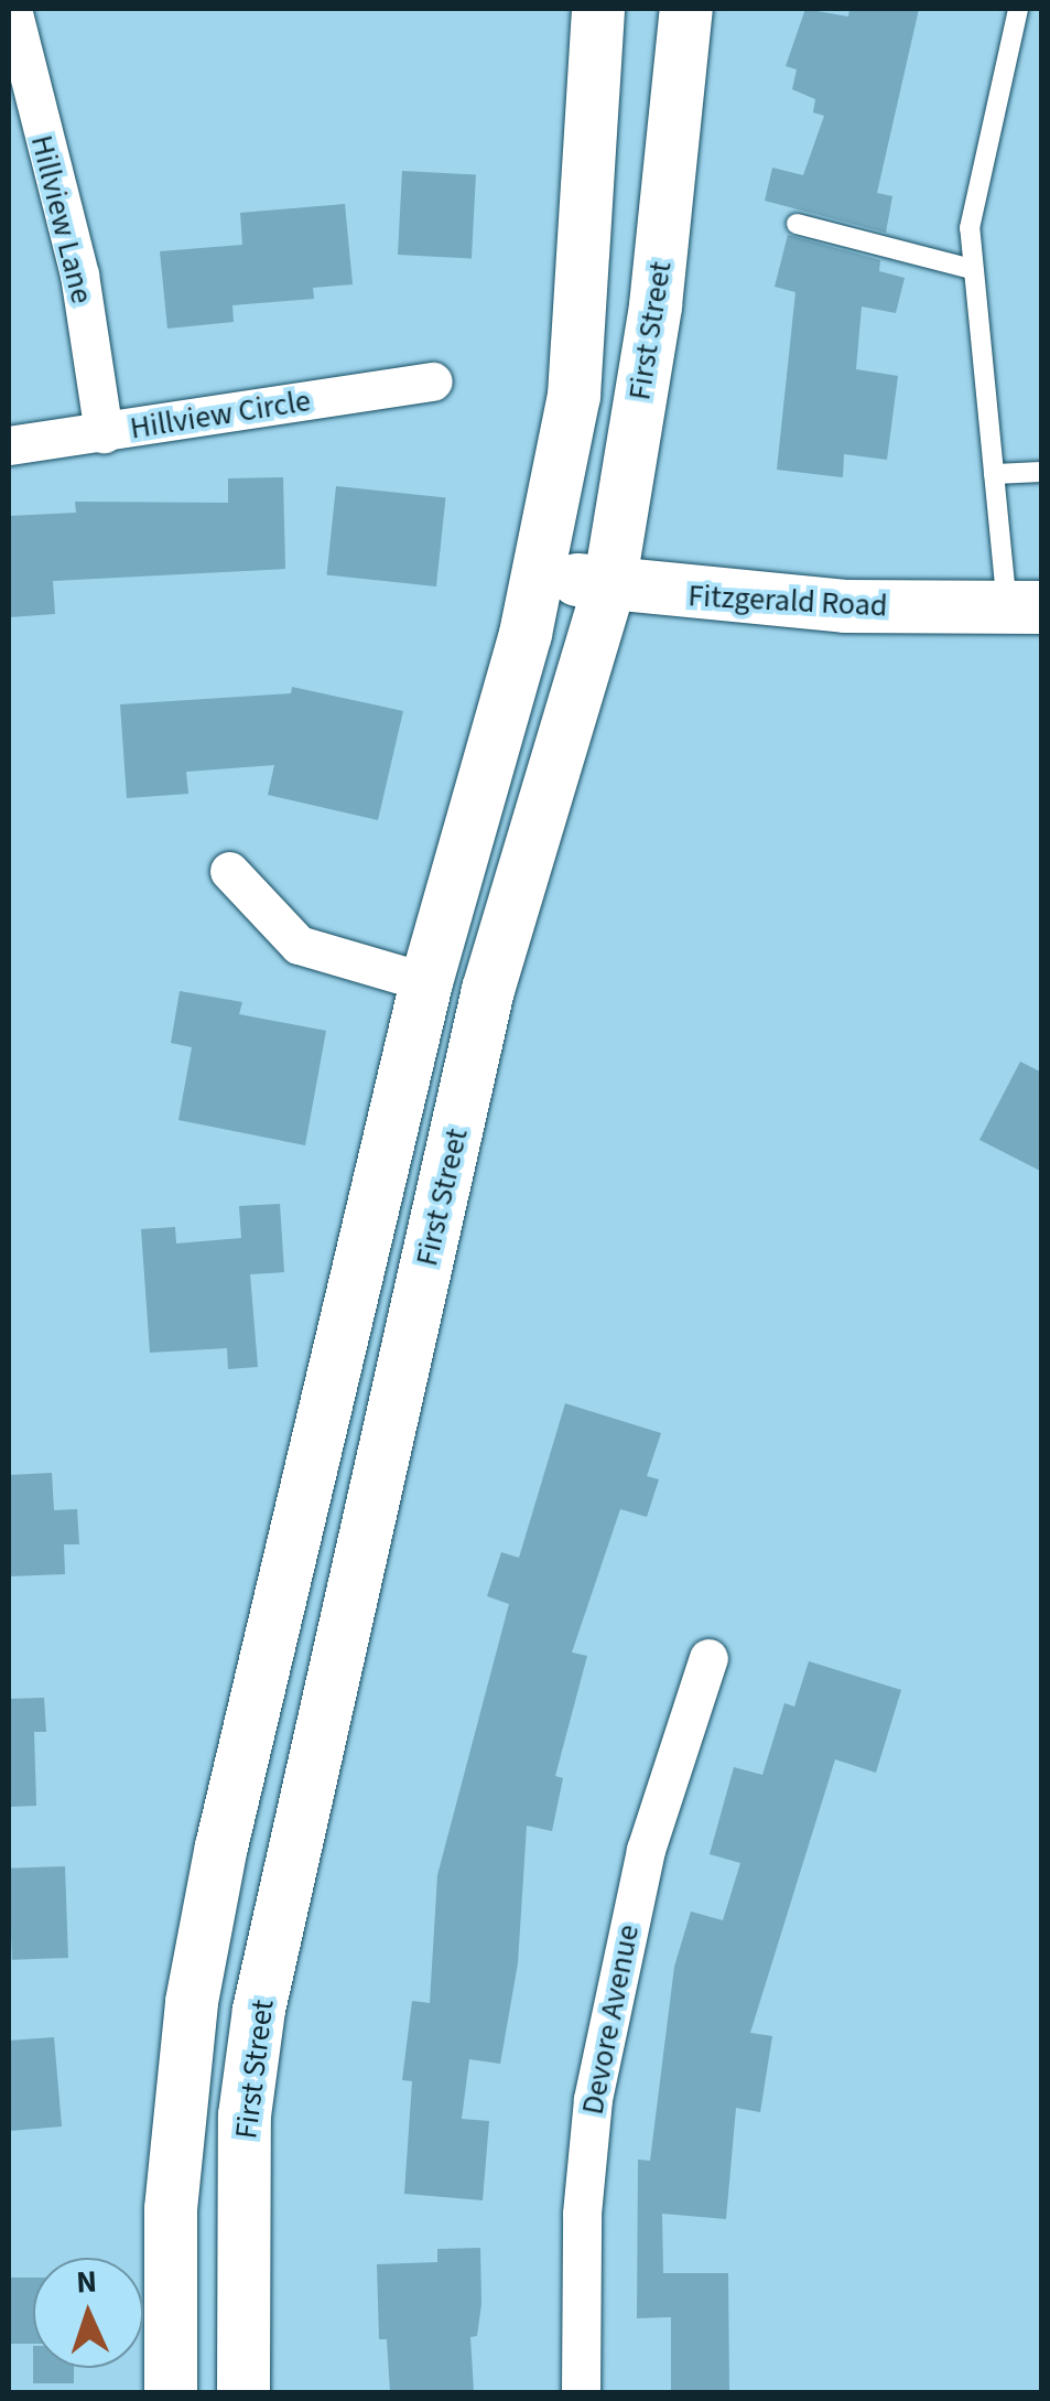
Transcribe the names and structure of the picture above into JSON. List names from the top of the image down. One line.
{"streets":{"main road":["First Street","Fitzgerald Road"],"street":["Hillview Lane","Hillview Circle","Devore Avenue"]},"crossings":[["Hillview Lane","Hillview Circle"],["First Street","Fitzgerald Road"]],"north":"top"}
